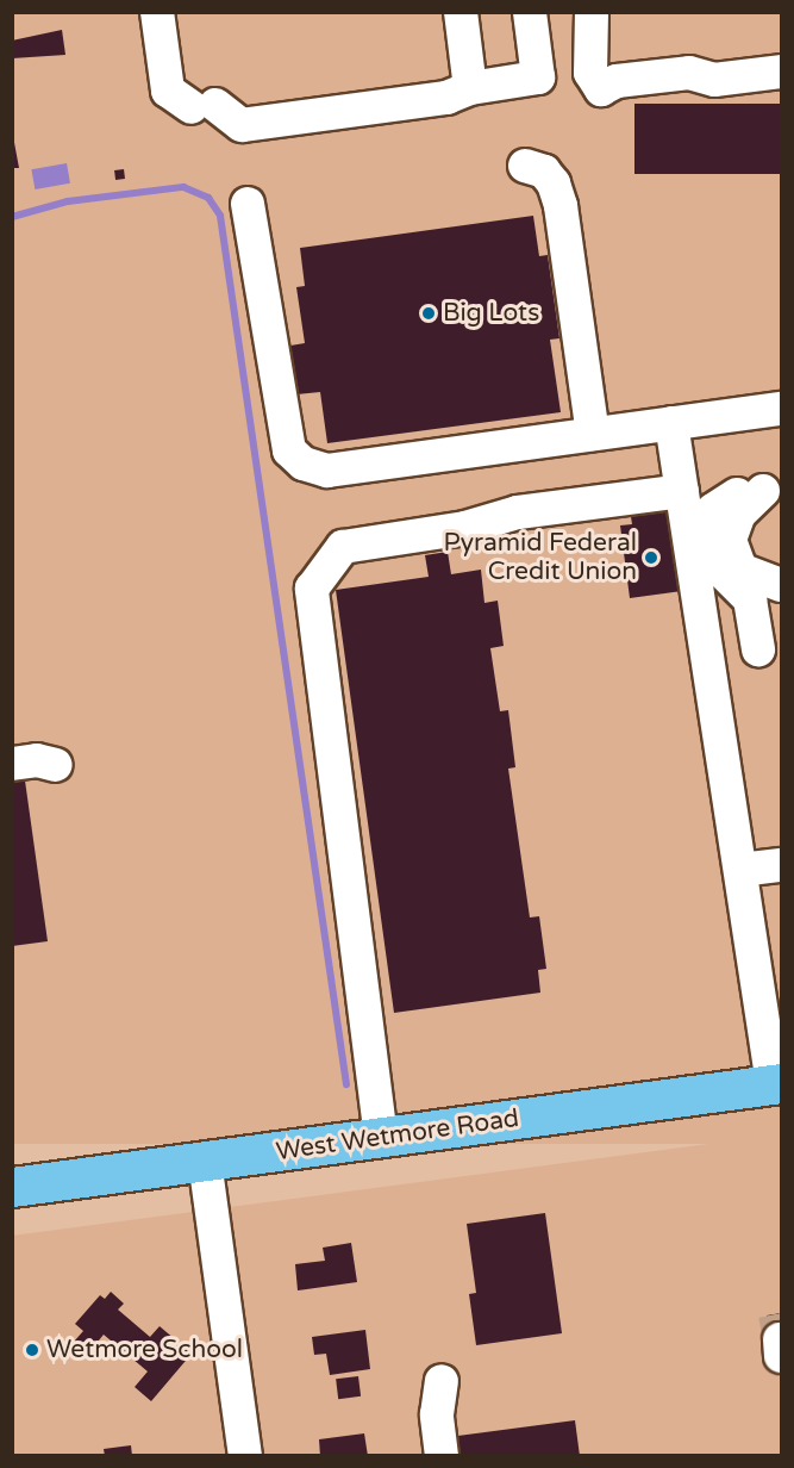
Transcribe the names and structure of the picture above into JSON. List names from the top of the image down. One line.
{"streets":{"main road":["West Wetmore Road"]},"places":["Big Lots","Pyramid Federal Credit Union","Wetmore School"]}
